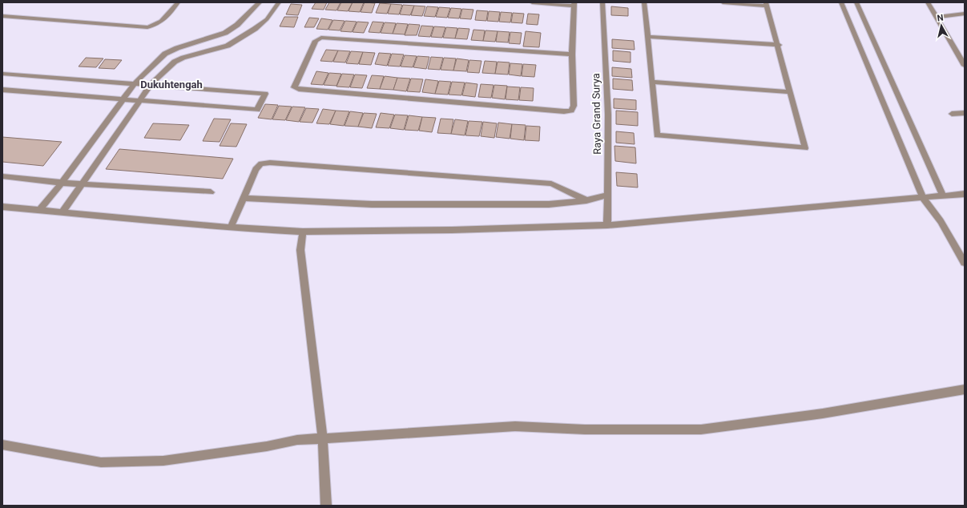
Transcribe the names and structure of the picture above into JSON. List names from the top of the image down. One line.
{"streets":{"street":["Raya Grand Surya"]},"districts":["Dukuhtengah"],"north":"top"}
